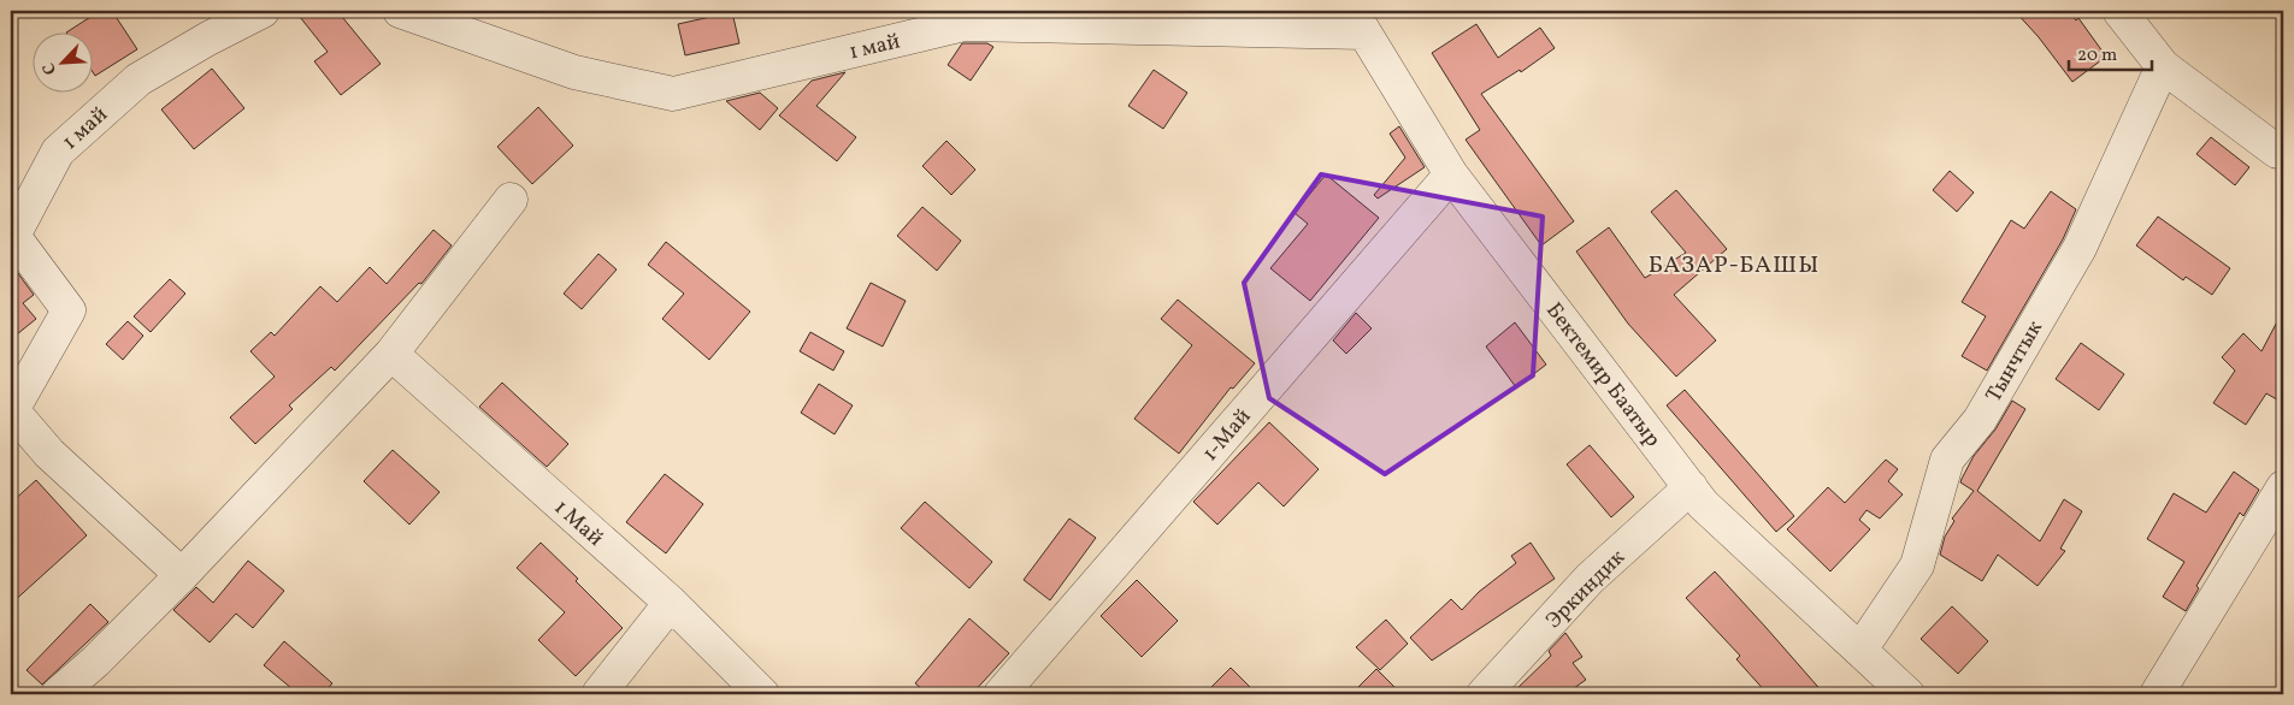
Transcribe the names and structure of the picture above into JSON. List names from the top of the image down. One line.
{"streets":{"street":["1 май","Тынчтык","Бектемир Баатыр","1-Май","1 Май","Эркиндик"]},"crossings":[["1 май","Бектемир Баатыр"],["Тынчтык","Бектемир Баатыр"],["Бектемир Баатыр","1-Май"],["Бектемир Баатыр","Эркиндик"]],"districts":["БАЗАР-БАШЫ"],"scale_bar":"20 m","north":"bottom left"}
